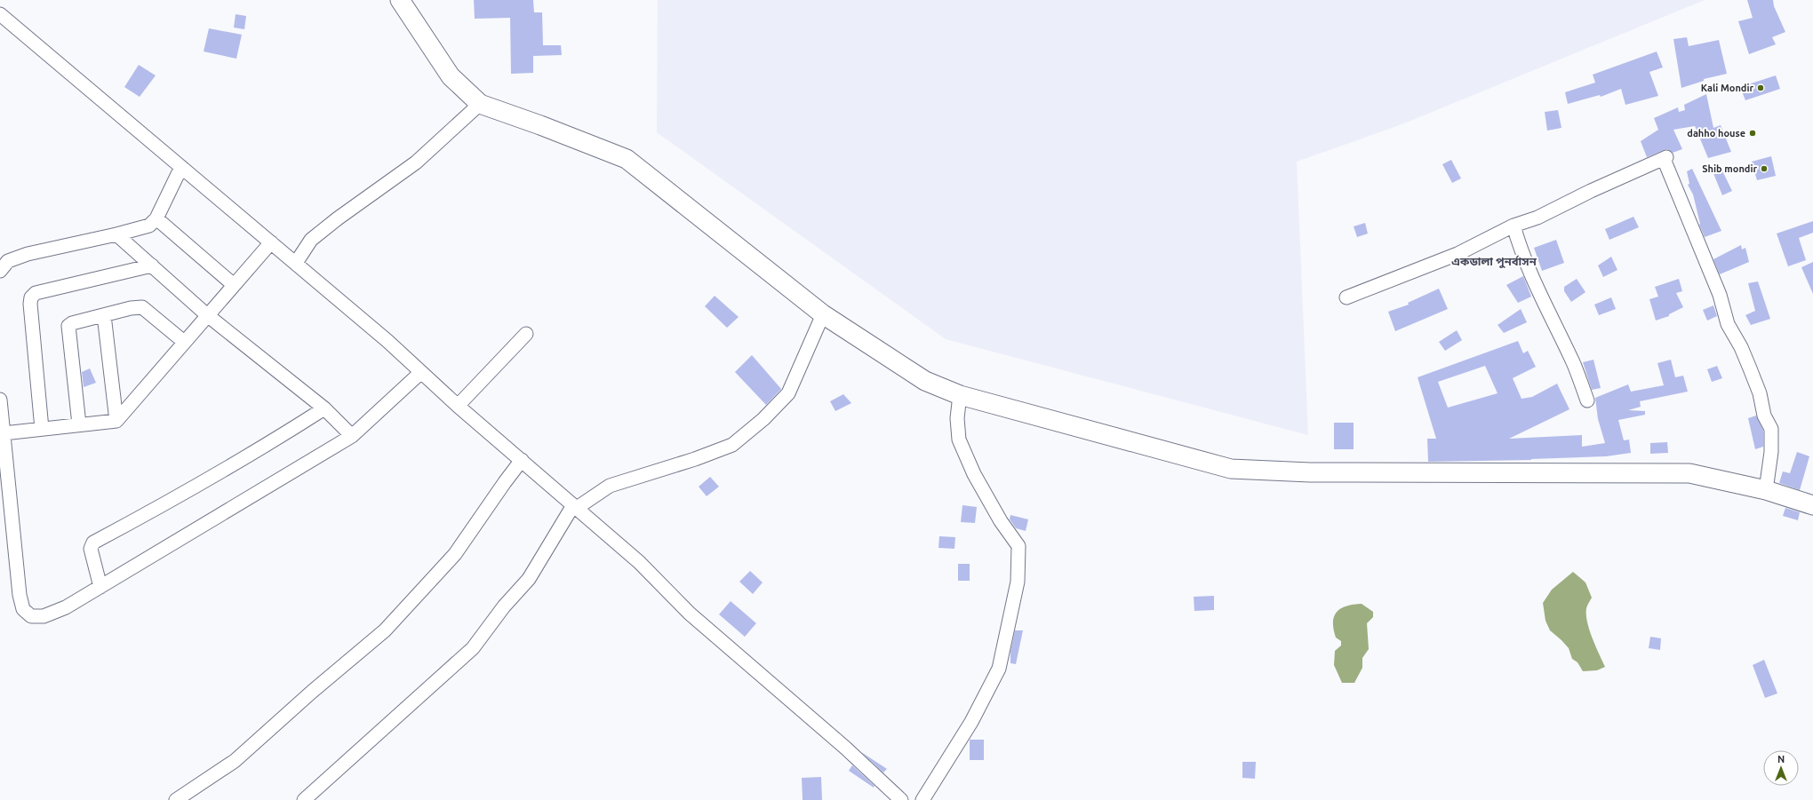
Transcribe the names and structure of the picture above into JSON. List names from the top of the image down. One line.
{"districts":["একডালা পুনর্বাসন"],"places":["Kali Mondir","dahho house","Shib mondir"],"north":"top"}
